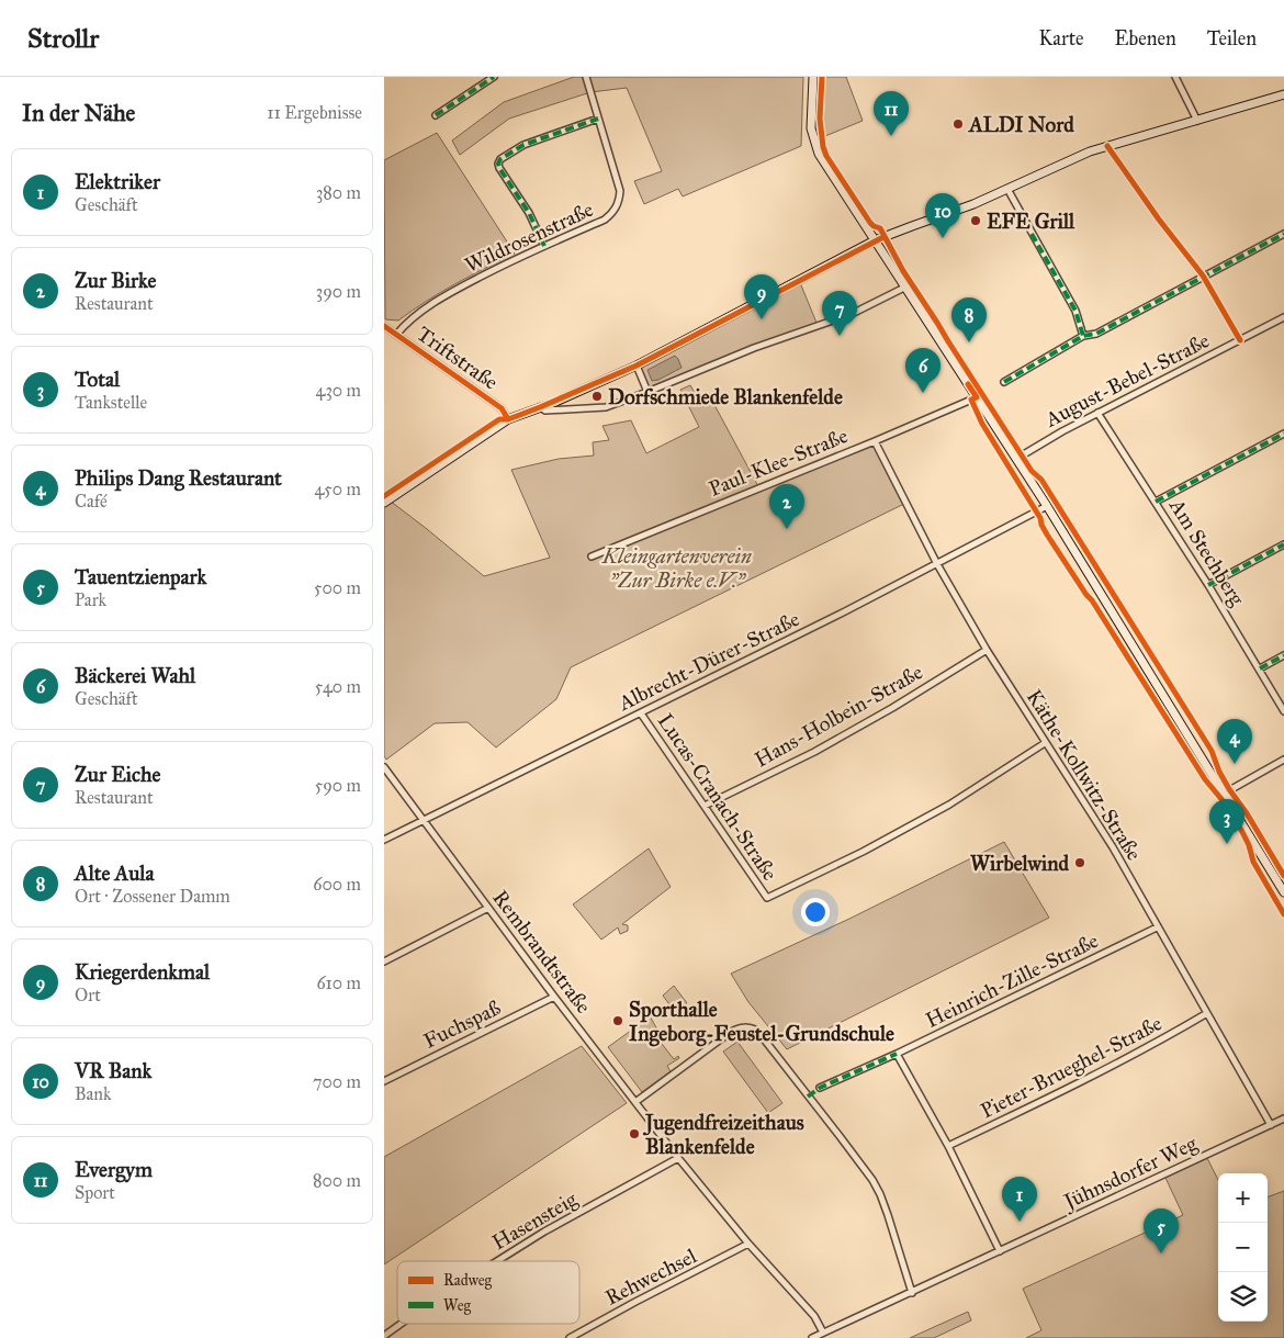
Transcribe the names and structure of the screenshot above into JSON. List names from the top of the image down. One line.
{"streets":{"street":["Wildrosenstraße","Triftstraße","August-Bebel-Straße","Paul-Klee-Straße","Am Stechberg","Albrecht-Dürer-Straße","Hans-Holbein-Straße","Käthe-Kollwitz-Straße","Lucas-Cranach-Straße","Rembrandtstraße","Heinrich-Zille-Straße","Fuchspaß","Pieter-Brueghel-Straße","Jühnsdorfer Weg","Hasensteig","Rehwechsel"]},"crossings":[["Wildrosenstraße","Triftstraße"],["August-Bebel-Straße","Am Stechberg"],["Paul-Klee-Straße","Käthe-Kollwitz-Straße"],["Albrecht-Dürer-Straße","Käthe-Kollwitz-Straße"],["Albrecht-Dürer-Straße","Lucas-Cranach-Straße"],["Albrecht-Dürer-Straße","Rembrandtstraße"],["Hans-Holbein-Straße","Käthe-Kollwitz-Straße"],["Hans-Holbein-Straße","Lucas-Cranach-Straße"],["Käthe-Kollwitz-Straße","Lucas-Cranach-Straße"],["Käthe-Kollwitz-Straße","Heinrich-Zille-Straße"],["Käthe-Kollwitz-Straße","Pieter-Brueghel-Straße"],["Käthe-Kollwitz-Straße","Jühnsdorfer Weg"],["Rembrandtstraße","Fuchspaß"],["Rembrandtstraße","Jühnsdorfer Weg"],["Rembrandtstraße","Hasensteig"],["Rembrandtstraße","Rehwechsel"]],"parks":["Kleingartenverein \"Zur Birke e.V.\""],"places":["ALDI Nord","EFE Grill","Dorfschmiede Blankenfelde","Wirbelwind","Sporthalle Ingeborg-Feustel-Grundschule","Jugendfreizeithaus Blankenfelde"],"legend":["Radweg","Weg"],"page":{"header":"Strollr","nav":["Karte","Ebenen","Teilen"],"heading":["In der Nähe","11 Ergebnisse"],"pins":["11","10","9","7","8","6","2","4","3","1","5"],"list":[{"mark":"1","name":"Elektriker","note":"Geschäft","value":"380 m"},{"mark":"2","name":"Zur Birke","note":"Restaurant","value":"390 m"},{"mark":"3","name":"Total","note":"Tankstelle","value":"430 m"},{"mark":"4","name":"Philips Dang Restaurant","note":"Café","value":"450 m"},{"mark":"5","name":"Tauentzienpark","note":"Park","value":"500 m"},{"mark":"6","name":"Bäckerei Wahl","note":"Geschäft","value":"540 m"},{"mark":"7","name":"Zur Eiche","note":"Restaurant","value":"590 m"},{"mark":"8","name":"Alte Aula","note":"Ort · Zossener Damm","value":"600 m"},{"mark":"9","name":"Kriegerdenkmal","note":"Ort","value":"610 m"},{"mark":"10","name":"VR Bank","note":"Bank","value":"700 m"},{"mark":"11","name":"Evergym","note":"Sport","value":"800 m"}],"map_buttons":["+","−"]}}
